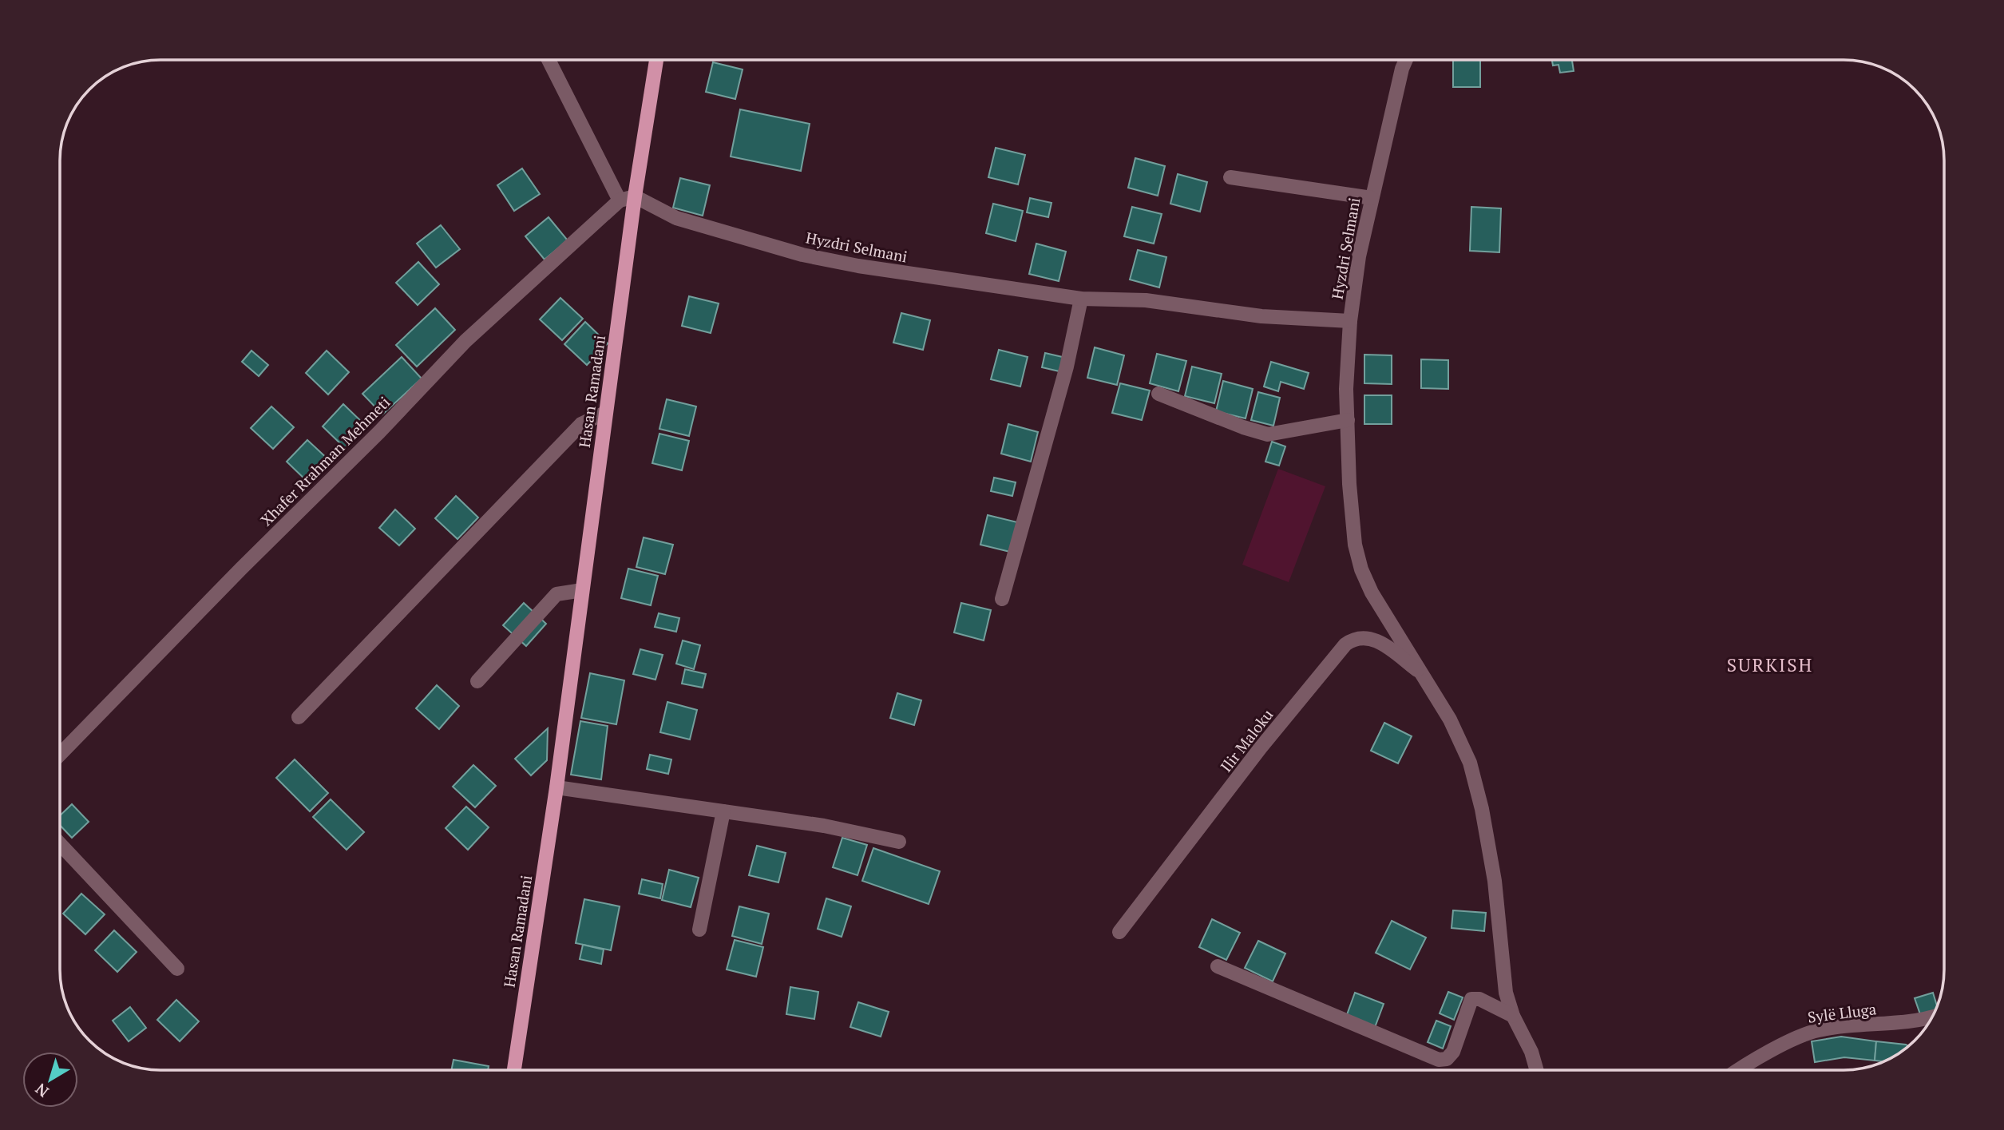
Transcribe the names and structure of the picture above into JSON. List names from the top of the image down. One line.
{"streets":{"main road":["Hasan Ramadani"],"street":["Hyzdri Selmani","Xhafer Rrahman Mehmeti","Ilir Maloku","Sylë Lluga"]},"crossings":[["Hyzdri Selmani","Hasan Ramadani"],["Hyzdri Selmani","Xhafer Rrahman Mehmeti"],["Hyzdri Selmani","Ilir Maloku"],["Hasan Ramadani","Xhafer Rrahman Mehmeti"]],"districts":["SURKISH"],"north":"bottom left"}
